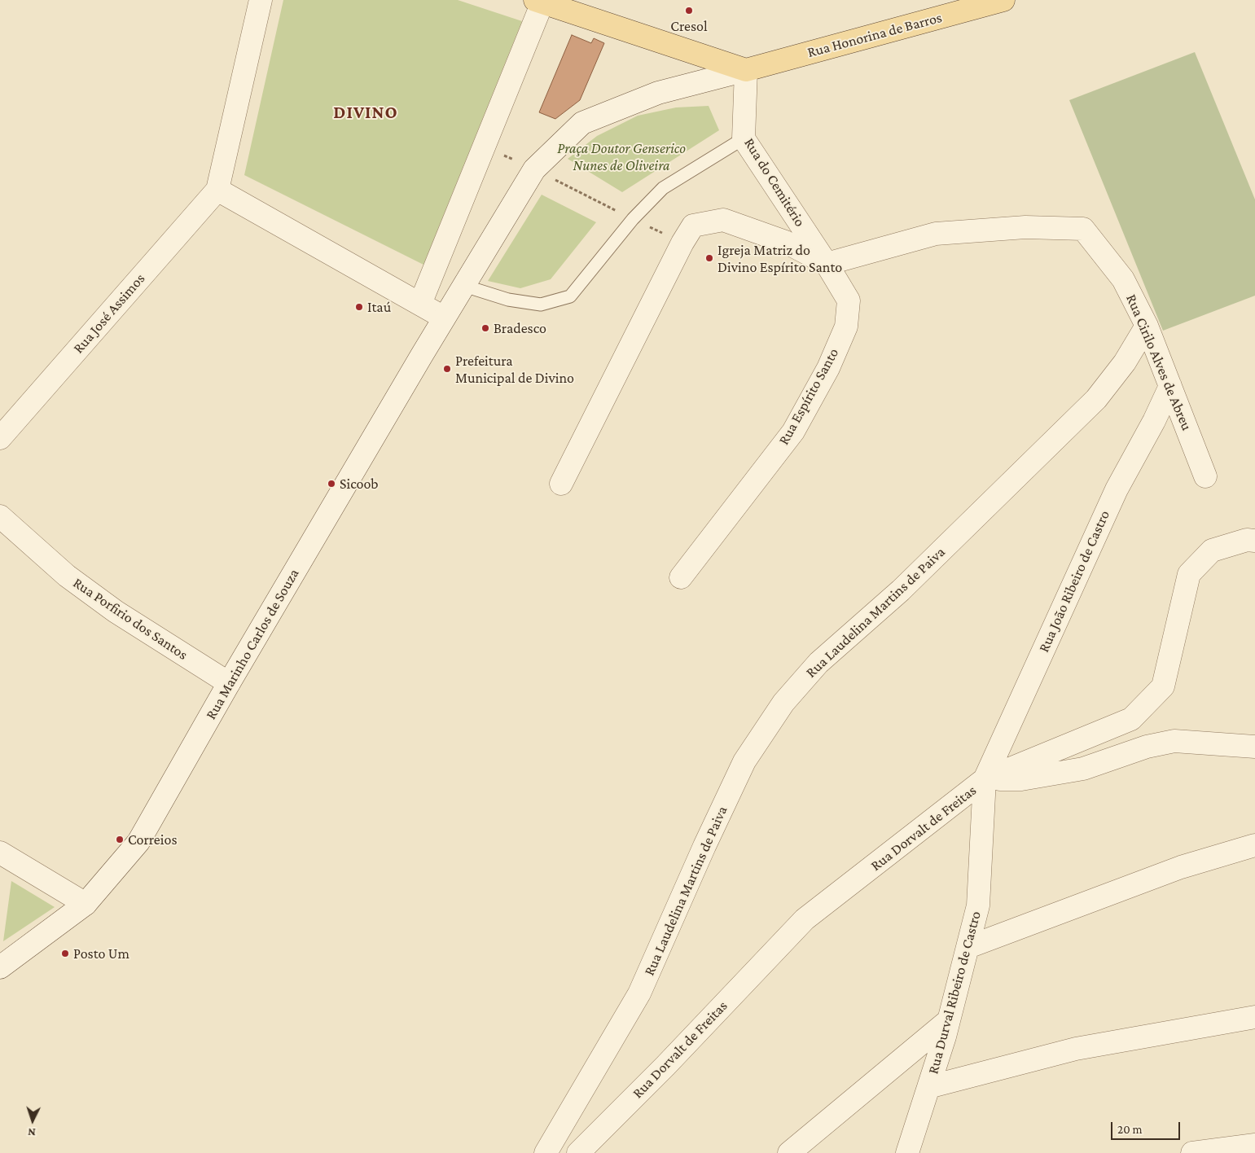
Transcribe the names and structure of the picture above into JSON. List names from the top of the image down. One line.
{"streets":{"main road":["Rua Honorina de Barros"],"street":["Rua do Cemitério","Rua José Assimos","Rua Cirilo Alves de Abreu","Rua Espírito Santo","Rua João Ribeiro de Castro","Rua Laudelina Martins de Paiva","Rua Porfirio dos Santos","Rua Marinho Carlos de Souza","Rua Dorvalt de Freitas","Rua Durval Ribeiro de Castro"]},"crossings":[["Rua Honorina de Barros","Rua do Cemitério"],["Rua do Cemitério","Rua Cirilo Alves de Abreu"],["Rua do Cemitério","Rua Espírito Santo"],["Rua Cirilo Alves de Abreu","Rua Espírito Santo"],["Rua Cirilo Alves de Abreu","Rua João Ribeiro de Castro"],["Rua Cirilo Alves de Abreu","Rua Laudelina Martins de Paiva"],["Rua João Ribeiro de Castro","Rua Dorvalt de Freitas"],["Rua João Ribeiro de Castro","Rua Durval Ribeiro de Castro"],["Rua Porfirio dos Santos","Rua Marinho Carlos de Souza"],["Rua Dorvalt de Freitas","Rua Durval Ribeiro de Castro"]],"districts":["DIVINO"],"parks":["Praça Doutor Genserico Nunes de Oliveira"],"places":["Cresol","Igreja Matriz do Divino Espírito Santo","Itaú","Bradesco","Prefeitura Municipal de Divino","Sicoob","Correios","Posto Um"],"scale_bar":"20 m","north":"bottom"}
